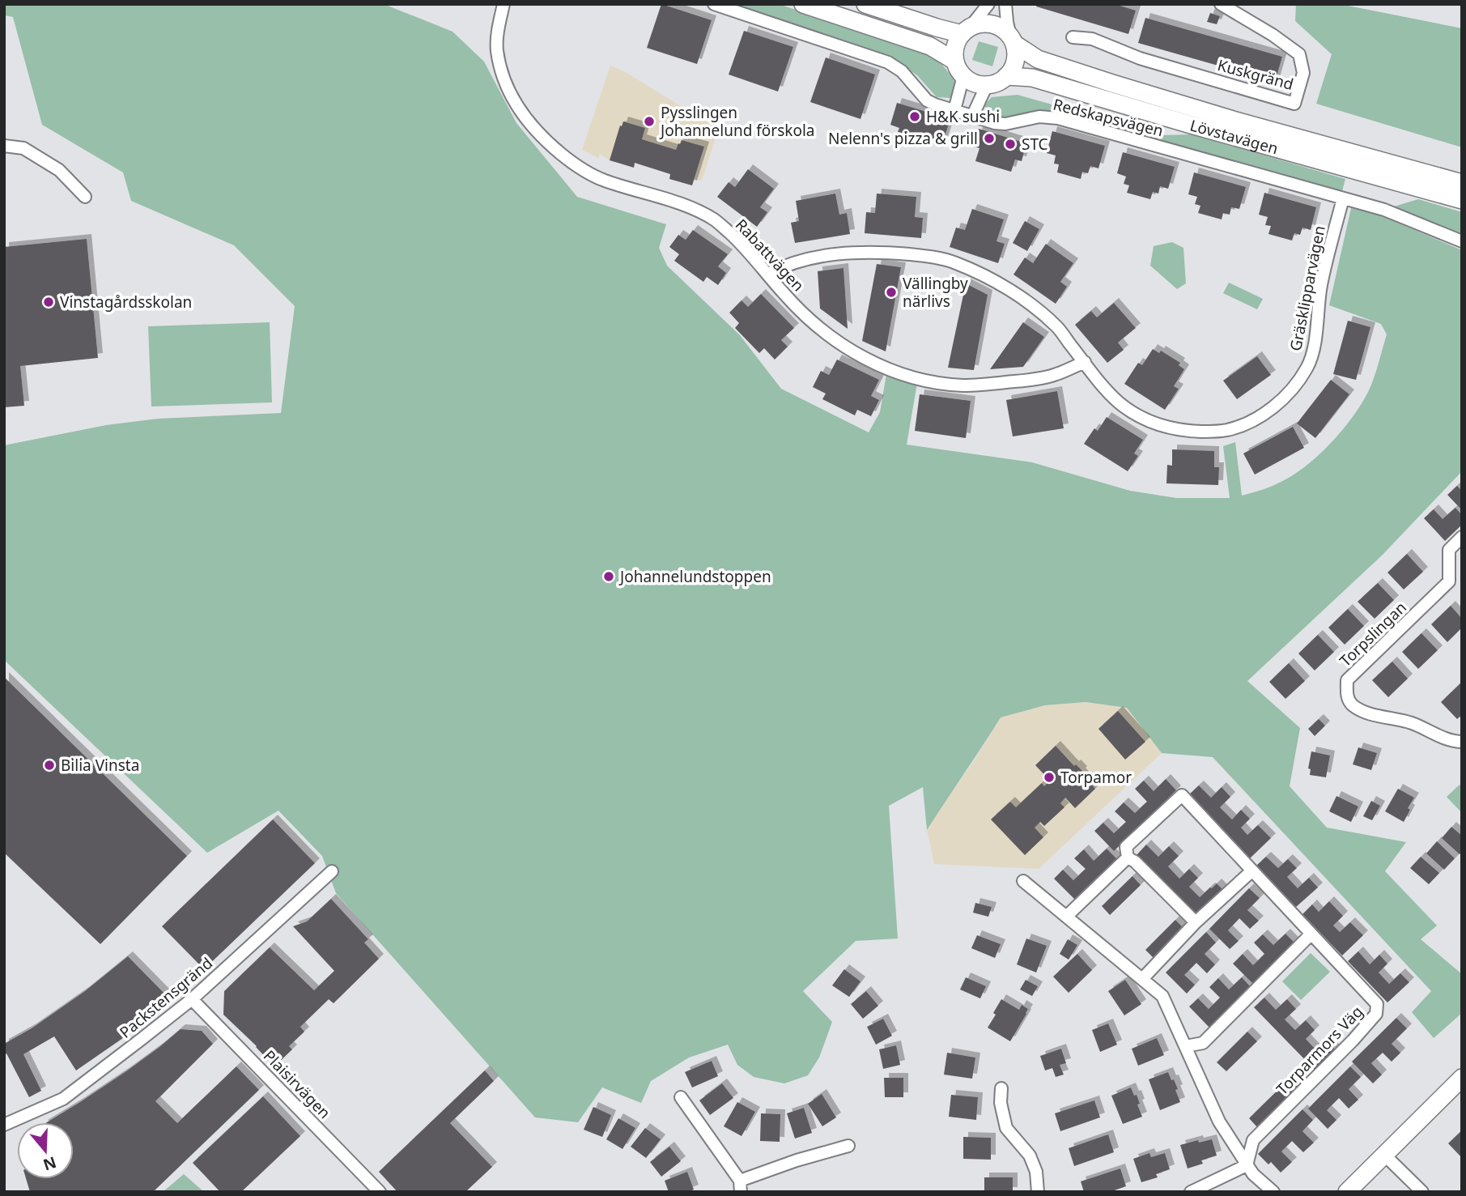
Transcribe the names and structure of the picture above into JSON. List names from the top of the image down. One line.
{"streets":{"street":["Kuskgränd","Redskapsvägen","Lövstavägen","Rabattvägen","Gräsklipparvägen","Torpslingan","Packstensgränd","Torparmors Väg","Plaisirvägen"]},"crossings":[["Redskapsvägen","Gräsklipparvägen"],["Rabattvägen","Gräsklipparvägen"],["Packstensgränd","Plaisirvägen"]],"places":["H&K sushi","Pysslingen Johannelund förskola","Nelenn's pizza & grill","STC","Vällingby närlivs","Vinstagårdsskolan","Johannelundstoppen","Bilia Vinsta","Torpamor"],"north":"bottom"}
